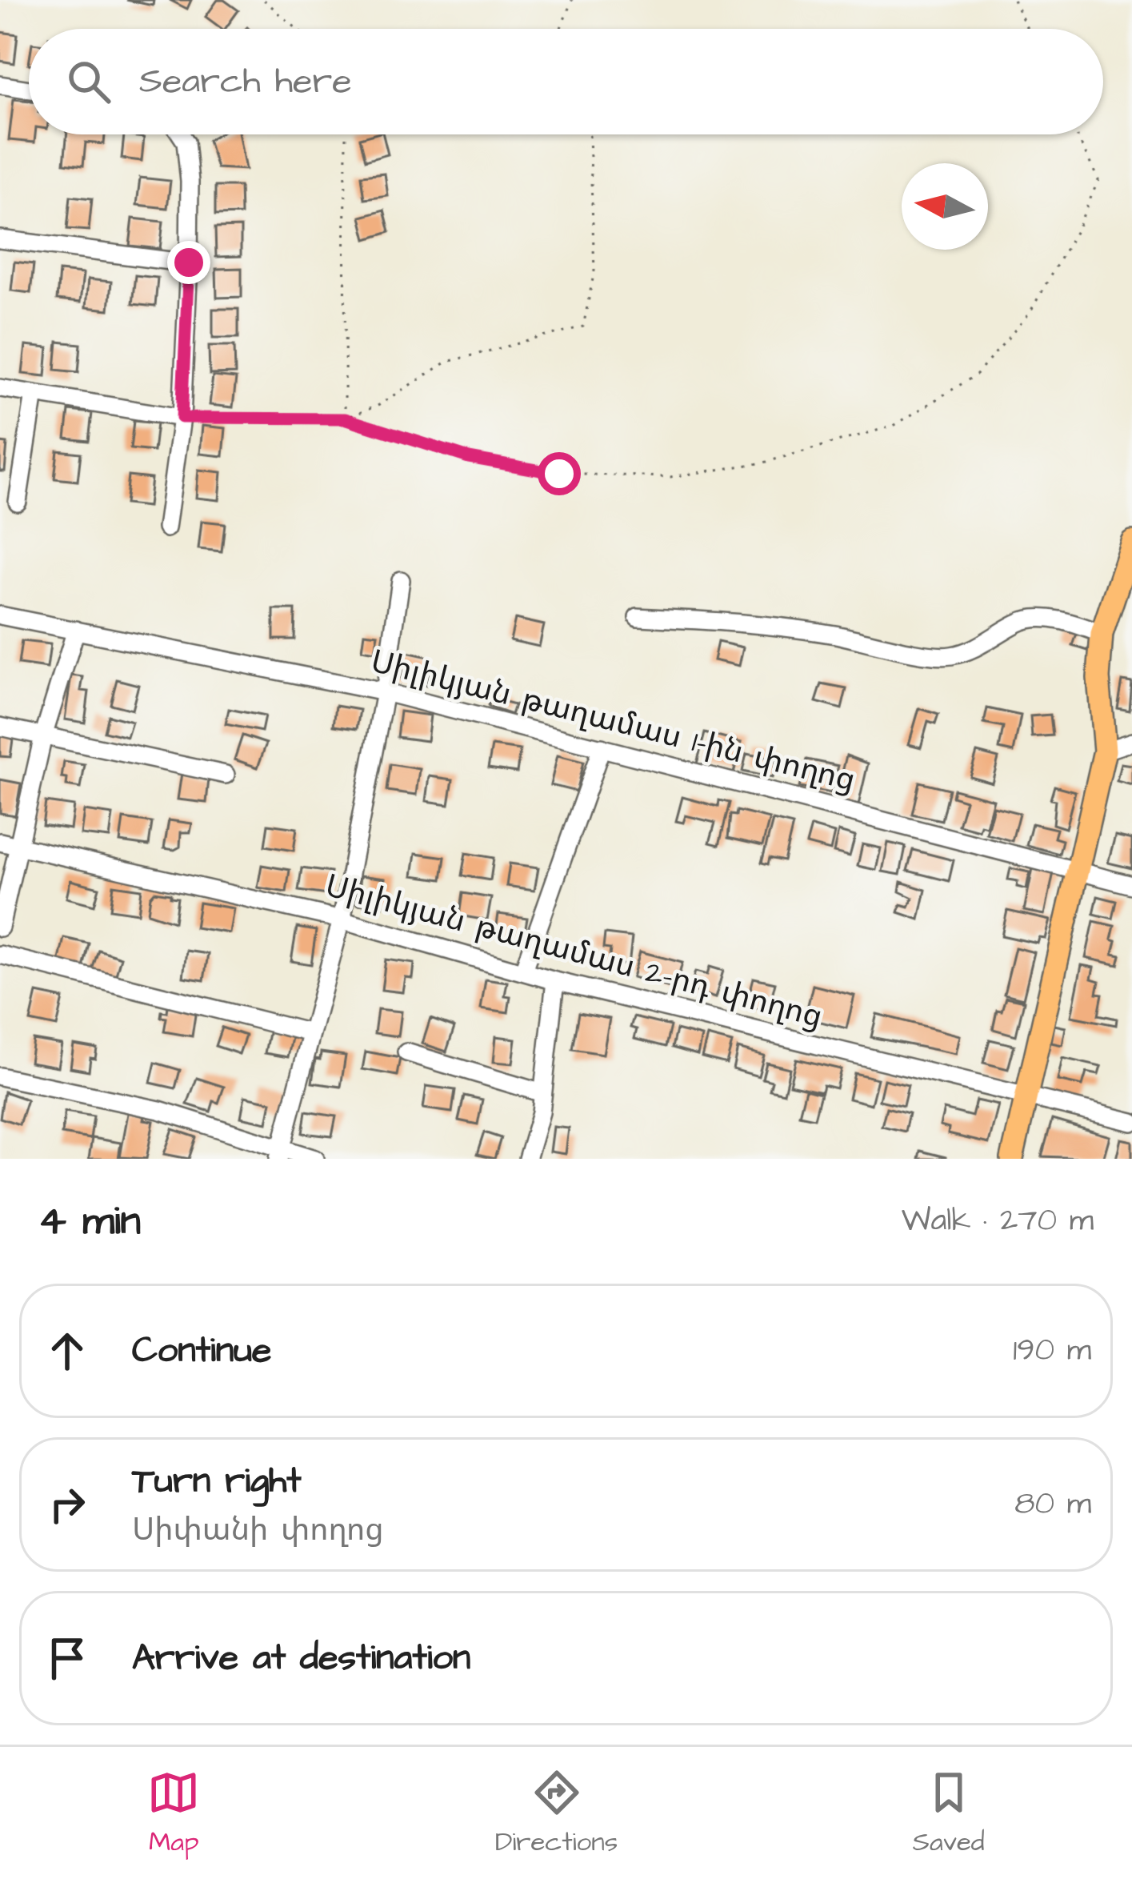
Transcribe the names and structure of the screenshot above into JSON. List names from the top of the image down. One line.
{"streets":{"street":["Սիլիկյան թաղամաս 1-ին փողոց","Սիլիկյան թաղամաս 2-րդ փողոց"]},"north":"left","page":{"search":"Search here","heading":["4 min","Walk · 270 m"],"list":[["Continue","190 m"],["Turn right","Սիփանի փողոց","80 m"],"Arrive at destination"],"nav":["Map","Directions","Saved"]}}
